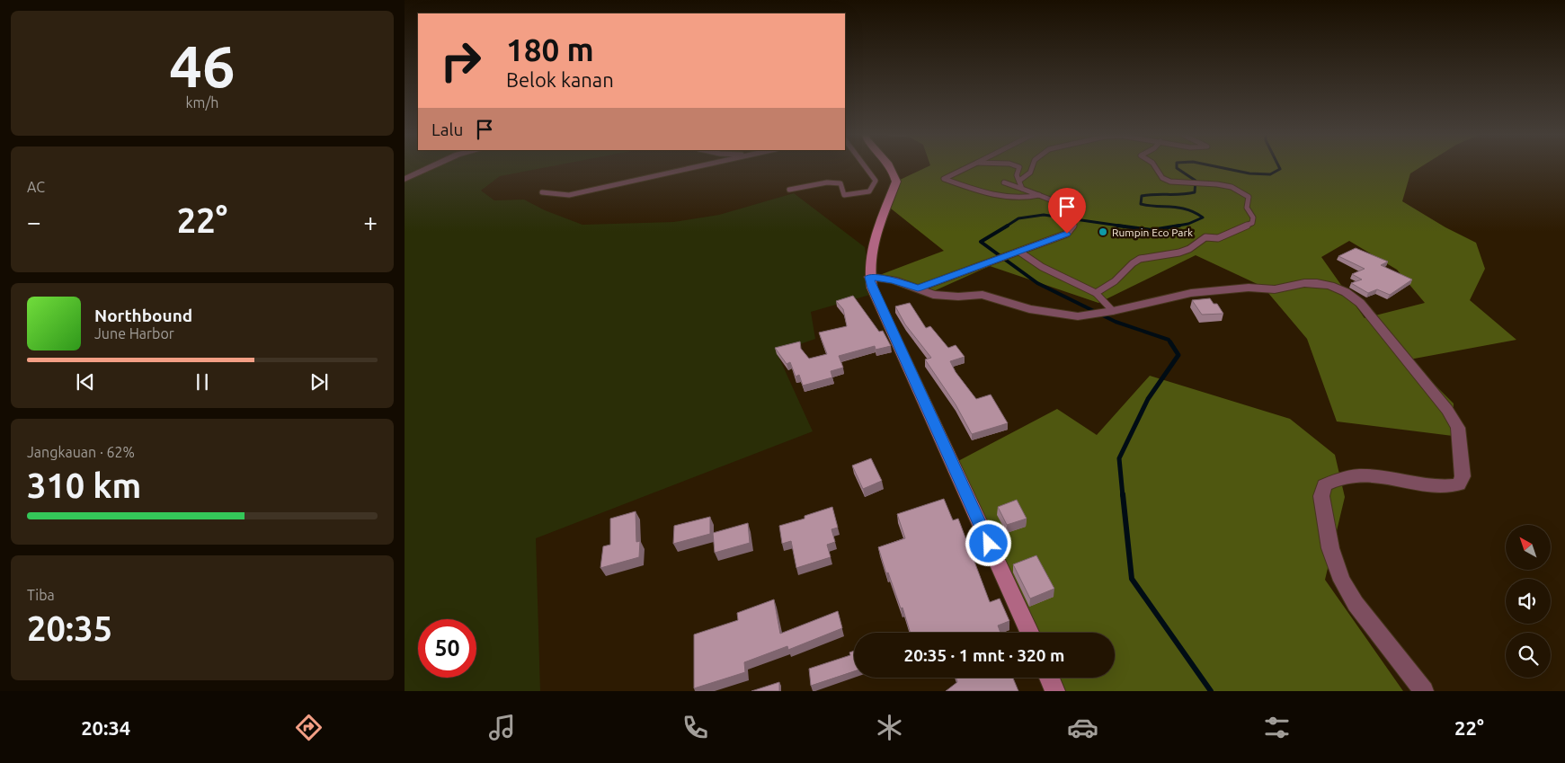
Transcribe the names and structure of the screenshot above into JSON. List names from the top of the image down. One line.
{"places":["Rumpin Eco Park"],"north":"top left","page":{"tile":[["46","km/h"],"AC",["Jangkauan · 62%","310 km"],["Tiba","20:35"]],"turn":["180 m","Belok kanan"],"then":"Lalu","heat":["−","22°","+"],"song":["Northbound","June Harbor"],"limit":"50","trip":"20:35 · 1 mnt · 320 m","tabs":["20:34","22°"]}}
